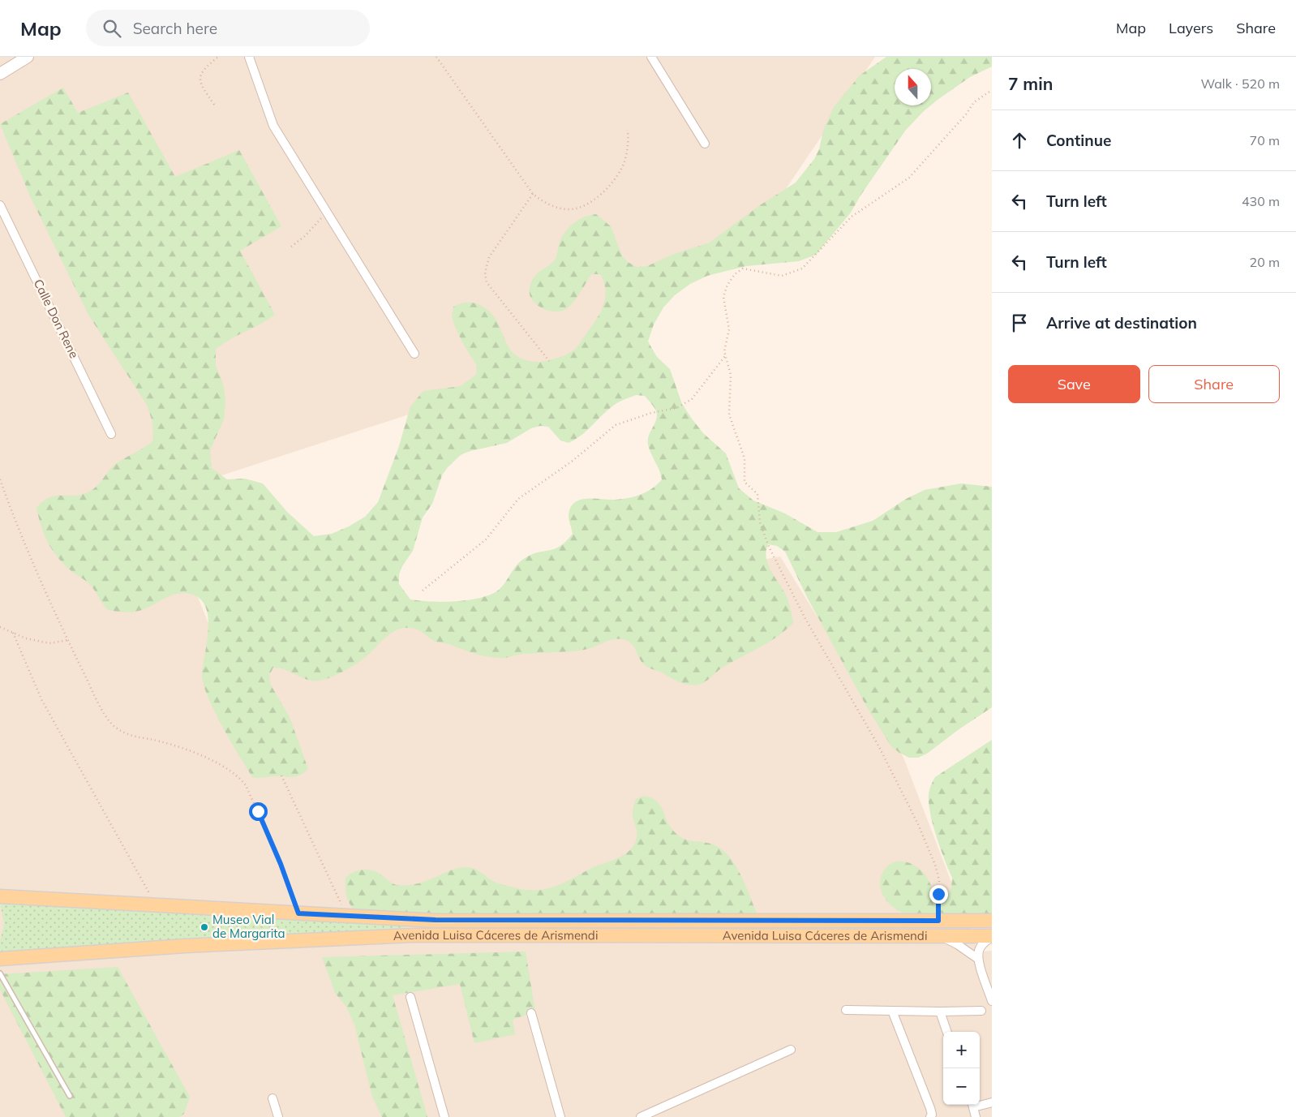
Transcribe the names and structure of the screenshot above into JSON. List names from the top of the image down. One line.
{"streets":{"main road":["Avenida Luisa Cáceres de Arismendi"],"street":["Calle Don Rene"]},"places":["Museo Vial de Margarita"],"north":"top","page":{"header":"Map","search":"Search here","nav":["Map","Layers","Share"],"heading":["7 min","Walk · 520 m"],"list":[["Continue","70 m"],["Turn left","430 m"],["Turn left","20 m"],"Arrive at destination"],"buttons":["Save","Share"],"map_buttons":["+","−"]}}
